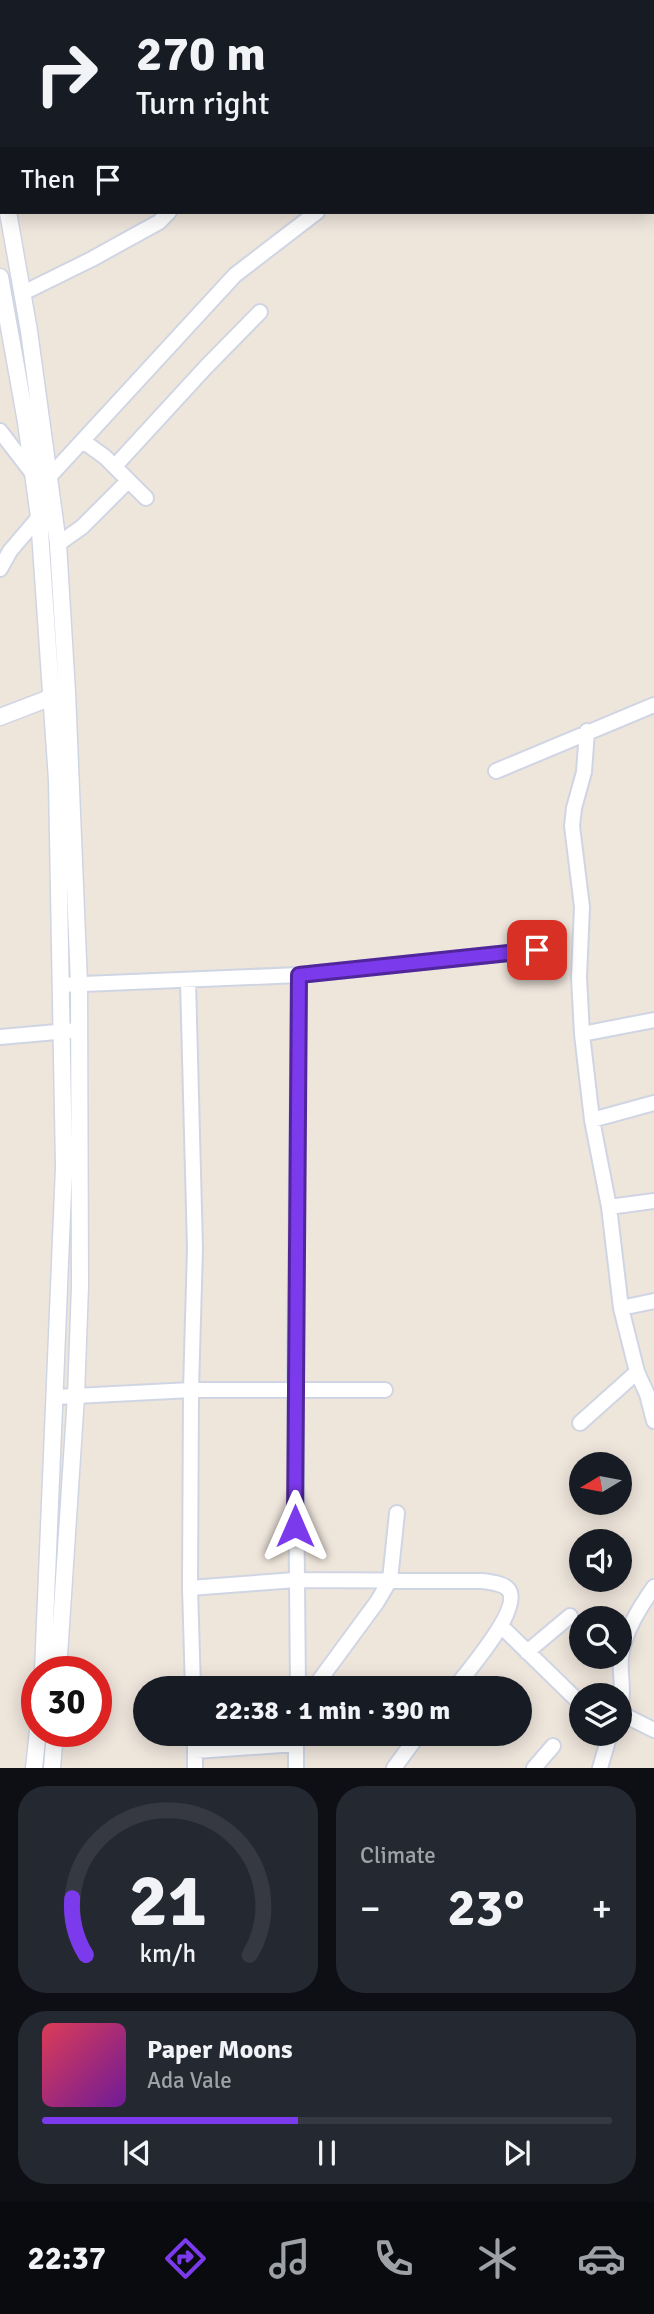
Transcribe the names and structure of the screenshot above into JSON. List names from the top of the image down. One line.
{"north":"left","page":{"turn":["270 m","Turn right"],"then":"Then","limit":"30","trip":"22:38 · 1 min · 390 m","tile":"Climate","heat":["−","23°","+"],"song":["Paper Moons","Ada Vale"],"tabs":"22:37","gauge":["21","km/h"]}}
